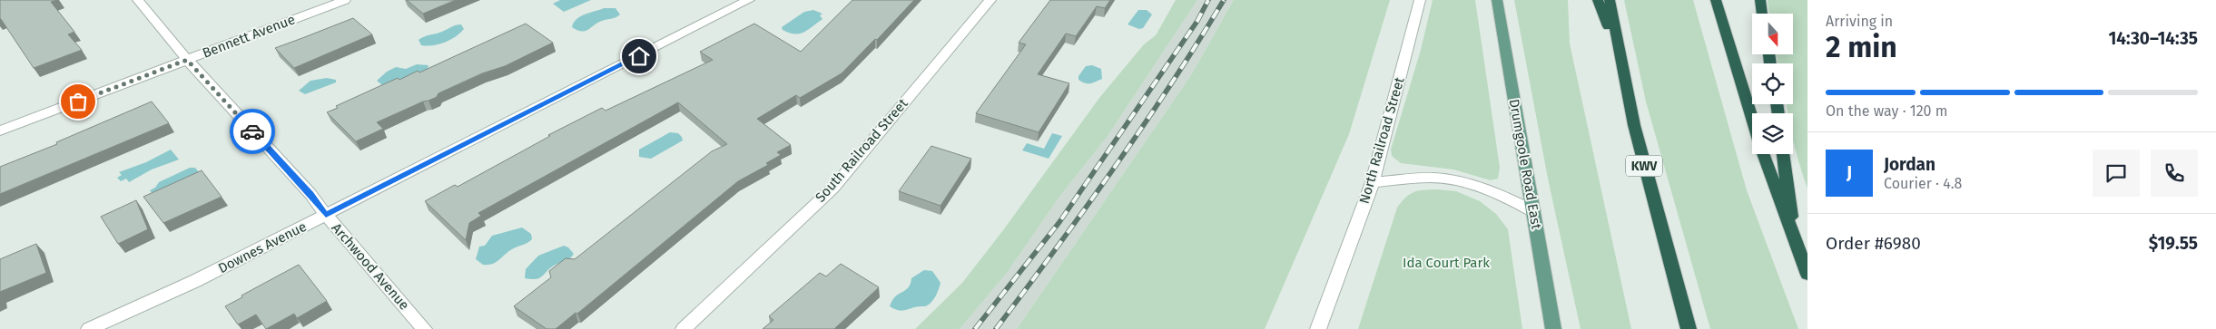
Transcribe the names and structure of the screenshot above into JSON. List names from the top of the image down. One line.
{"streets":{"highway":["KWV"],"main road":["Drumgoole Road East"],"street":["Bennett Avenue","North Railroad Street","South Railroad Street","Downes Avenue","Archwood Avenue"]},"crossings":[["Bennett Avenue","Archwood Avenue"],["Downes Avenue","Archwood Avenue"]],"parks":["Ida Court Park"],"north":"bottom","page":{"heading":["2 min","Arriving in","14:30–14:35"],"panel":["Jordan","Courier · 4.8","Order #6980","$19.55"],"bar":"On the way · 120 m","round":"J"}}
